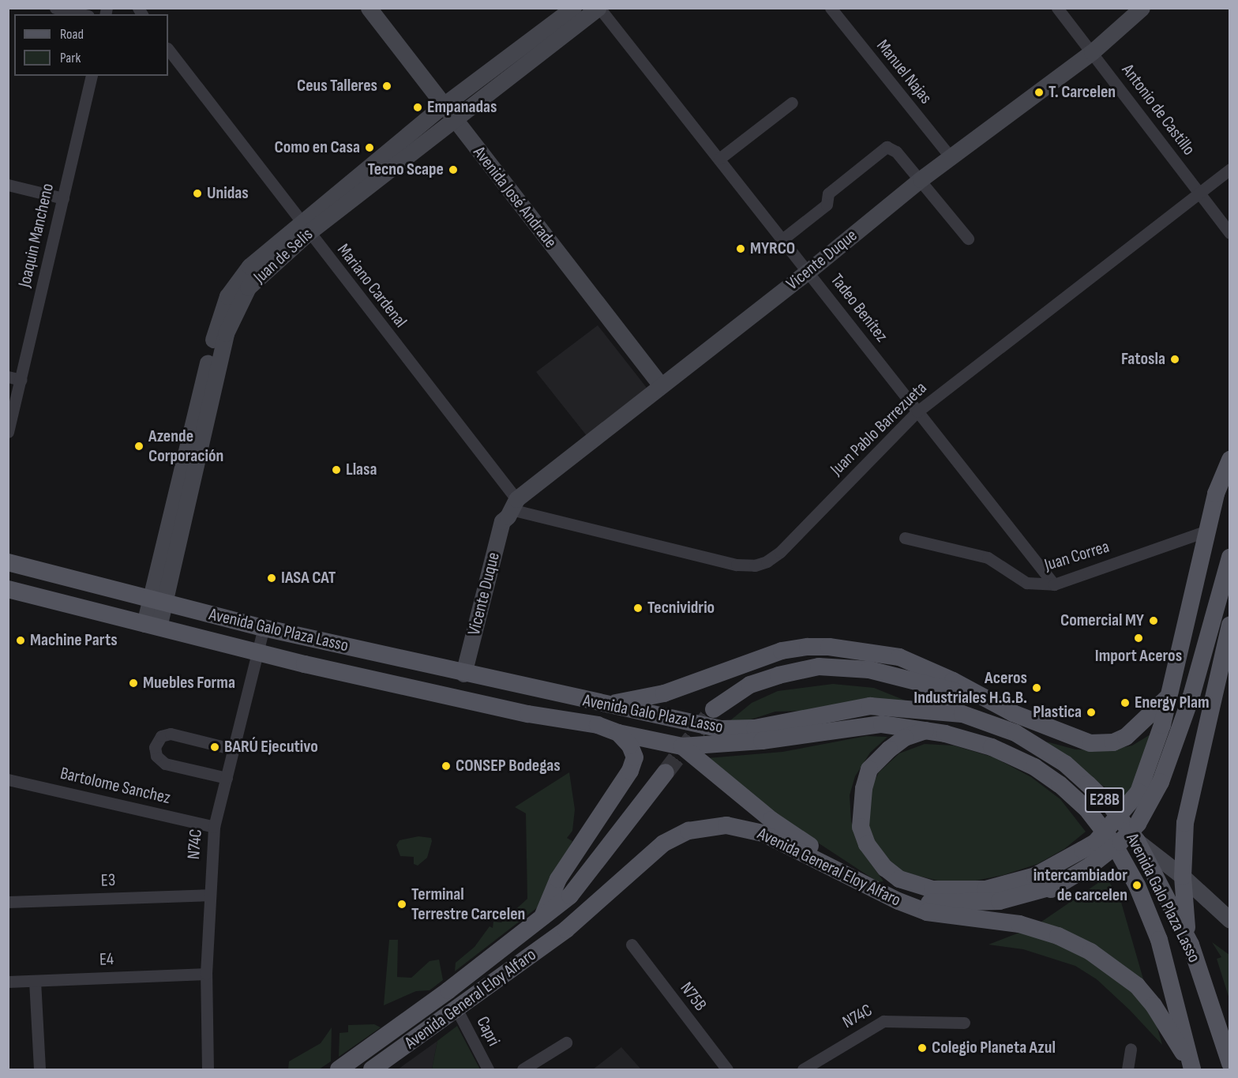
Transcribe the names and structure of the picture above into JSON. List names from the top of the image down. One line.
{"streets":{"main road":["Avenida Galo Plaza Lasso","E28B","Avenida General Eloy Alfaro"],"street":["Manuel Najas","Antonio de Castillo","Avenida José Andrade","Joaquin Mancheno","Juan de Selis","Vicente Duque","Mariano Cardenal","Tadeo Benítez","Juan Pablo Barrezueta","Juan Correa","Bartolome Sanchez","N74C","E3","E4","N75B","Capri"]},"crossings":[["Manuel Najas","Vicente Duque"],["Antonio de Castillo","Vicente Duque"],["Antonio de Castillo","Juan Pablo Barrezueta"],["Avenida José Andrade","Juan de Selis"],["Avenida José Andrade","Vicente Duque"],["Juan de Selis","Mariano Cardenal"],["Juan de Selis","Tadeo Benítez"],["Juan de Selis","Avenida Galo Plaza Lasso"],["Vicente Duque","Mariano Cardenal"],["Vicente Duque","Tadeo Benítez"],["Vicente Duque","Juan Pablo Barrezueta"],["Vicente Duque","Avenida Galo Plaza Lasso"],["Mariano Cardenal","Juan Pablo Barrezueta"],["Tadeo Benítez","Juan Pablo Barrezueta"],["Tadeo Benítez","Juan Correa"],["Avenida Galo Plaza Lasso","N74C"],["Avenida Galo Plaza Lasso","Avenida General Eloy Alfaro"],["Bartolome Sanchez","N74C"],["N74C","E3"],["N74C","E4"],["Avenida General Eloy Alfaro","Capri"]],"places":["Ceus Talleres","T. Carcelen","Empanadas","Como en Casa","Tecno Scape","Unidas","MYRCO","Fatosla","Azende Corporación","Llasa","IASA CAT","Tecnividrio","Comercial MY","Import Aceros","Machine Parts","Muebles Forma","Aceros Industriales H.G.B.","Energy Plam","Plastica","BARÚ Ejecutivo","CONSEP Bodegas","intercambiador de carcelen","Terminal Terrestre Carcelen","Colegio Planeta Azul"],"legend":["Road","Park"]}
